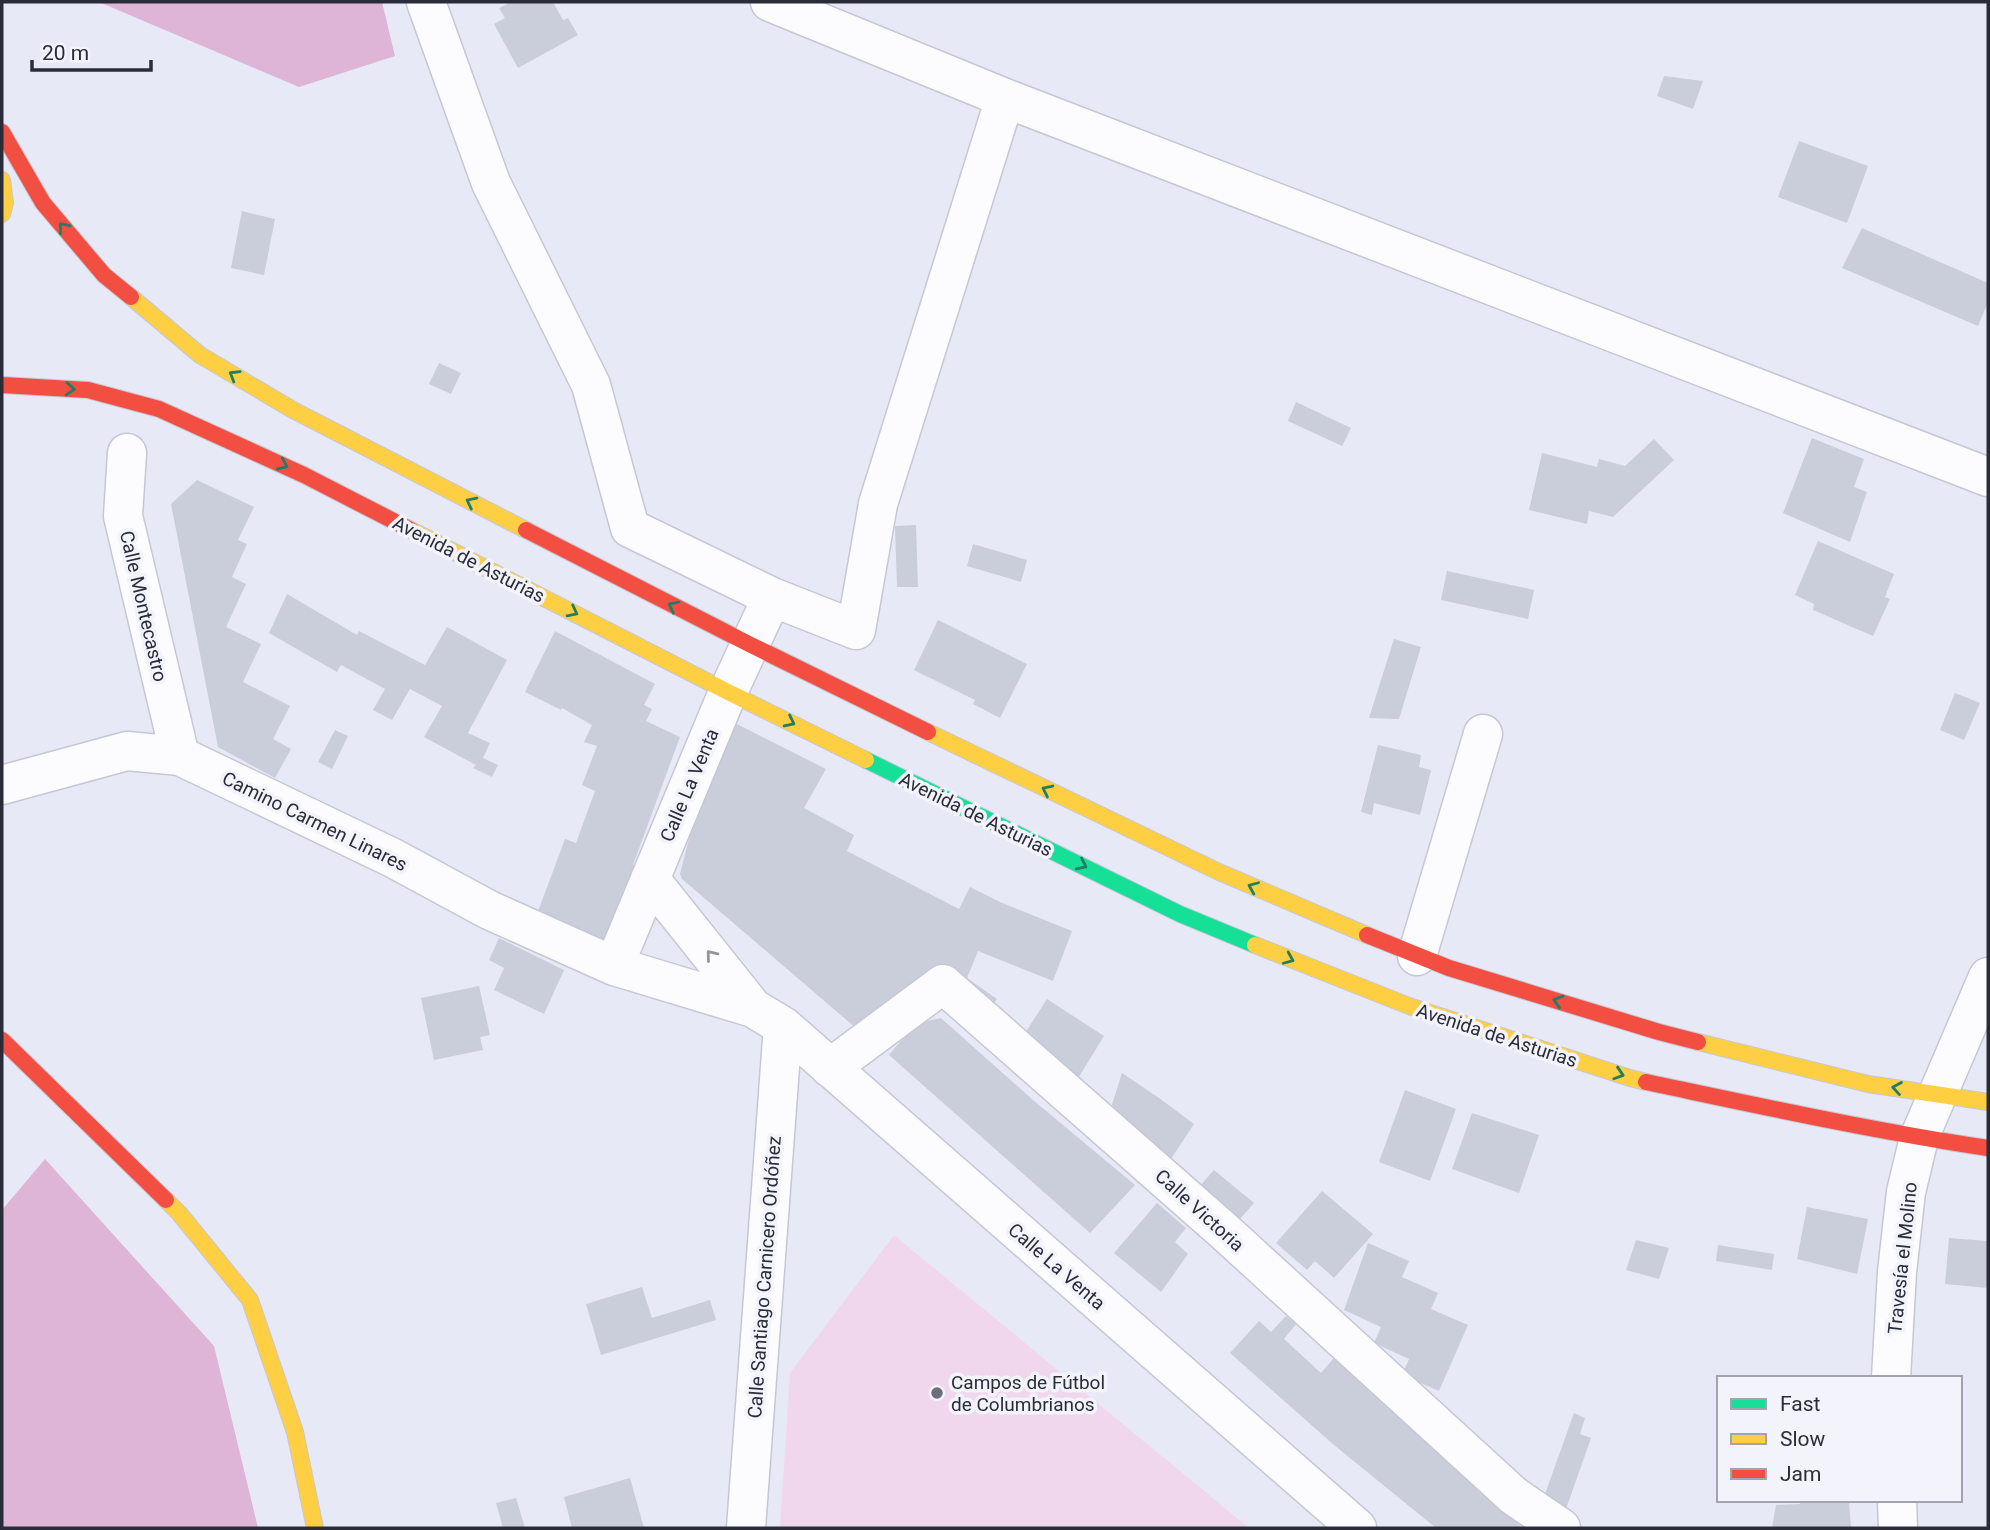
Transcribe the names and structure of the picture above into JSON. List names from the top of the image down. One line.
{"streets":{"main road":["Avenida de Asturias"],"street":["Calle Montecastro","Calle La Venta","Camino Carmen Linares","Calle Victoria","Travesía el Molino","Calle Santiago Carnicero Ordóñez"]},"crossings":[["Avenida de Asturias","Calle La Venta"],["Avenida de Asturias","Travesía el Molino"],["Calle Montecastro","Camino Carmen Linares"],["Calle La Venta","Camino Carmen Linares"],["Calle La Venta","Calle Victoria"],["Calle La Venta","Calle Santiago Carnicero Ordóñez"]],"places":["Campos de Fútbol de Columbrianos"],"legend":["Fast","Slow","Jam"],"scale_bar":"20 m"}
